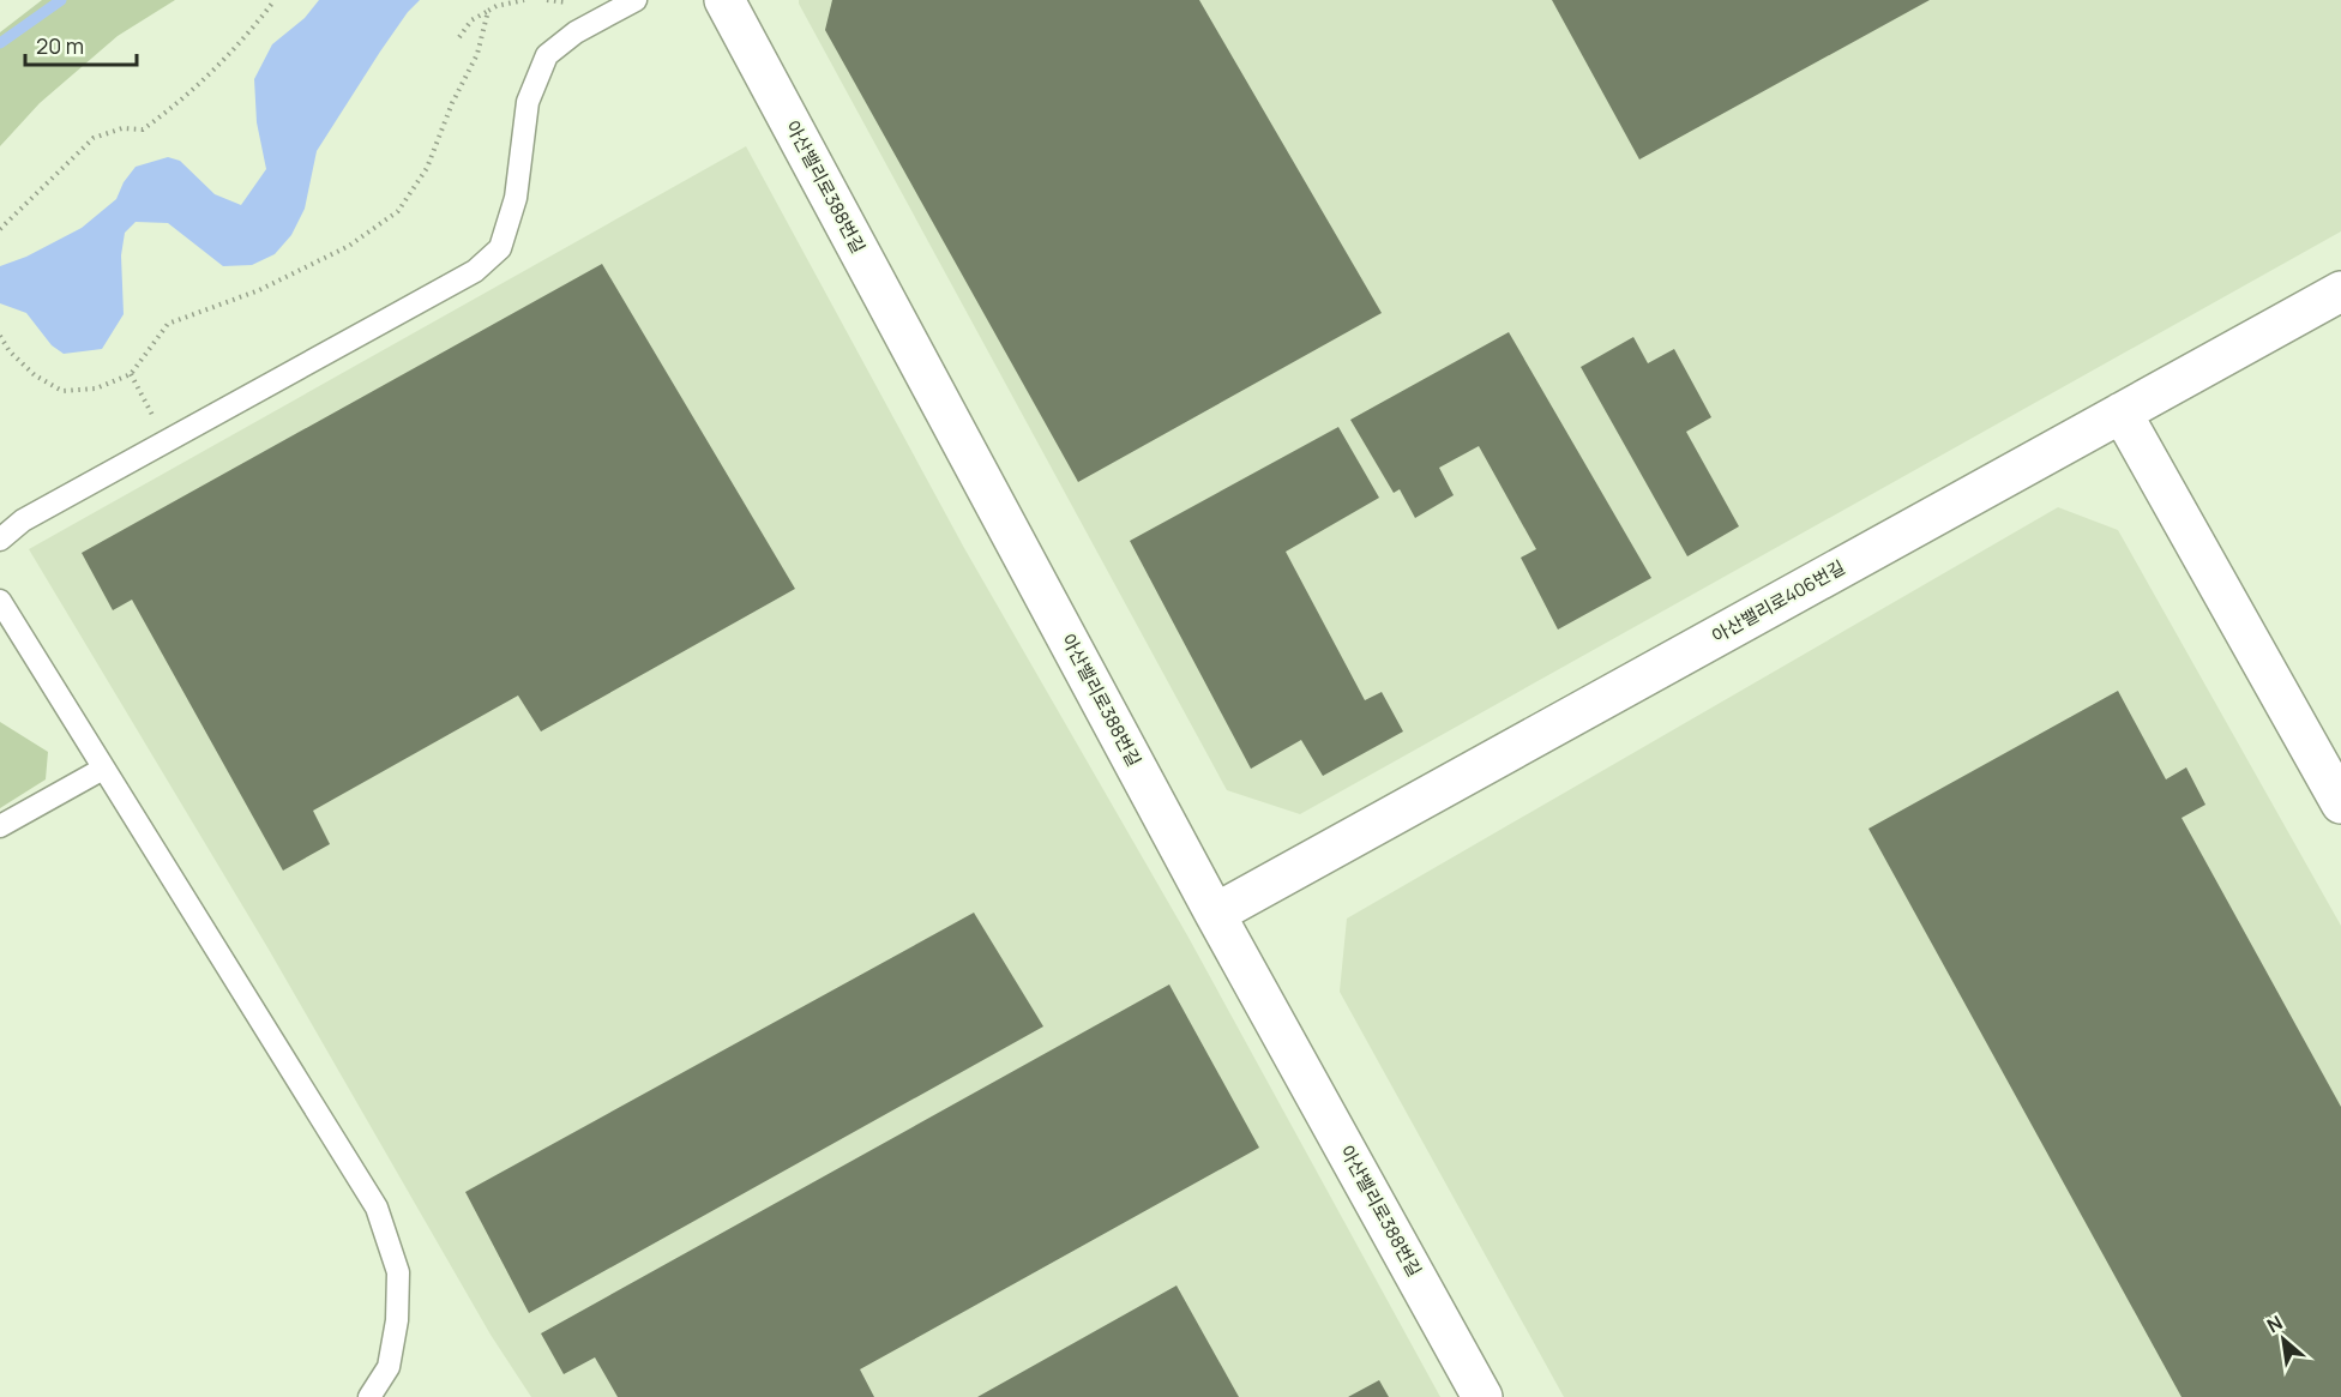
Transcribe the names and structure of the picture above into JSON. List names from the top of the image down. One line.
{"streets":{"street":["아산밸리로388번길","아산밸리로406번길"]},"crossings":[["아산밸리로388번길","아산밸리로406번길"]],"scale_bar":"20 m","north":"top left"}
